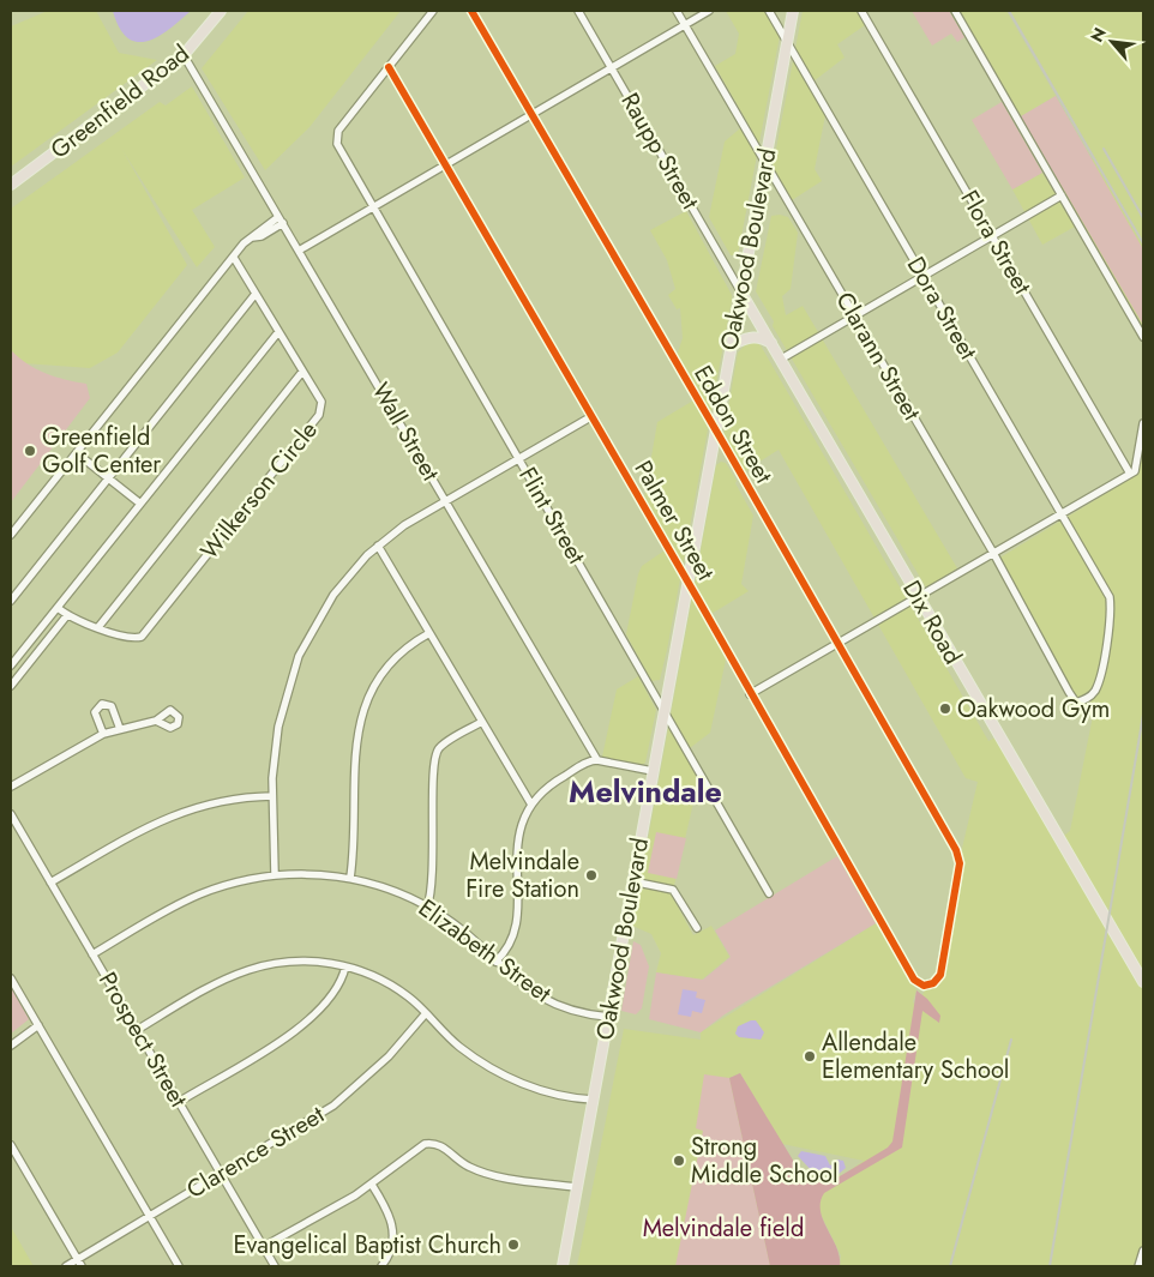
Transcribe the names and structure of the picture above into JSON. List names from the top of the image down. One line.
{"streets":{"main road":["Greenfield Road","Oakwood Boulevard","Dix Road"],"street":["Raupp Street","Flora Street","Dora Street","Clarann Street","Eddon Street","Wall Street","Wilkerson Circle","Flint Street","Palmer Street","Elizabeth Street","Prospect Street","Clarence Street"]},"crossings":[["Greenfield Road","Wall Street"],["Raupp Street","Oakwood Boulevard"],["Raupp Street","Dix Road"],["Oakwood Boulevard","Dora Street"],["Oakwood Boulevard","Clarann Street"],["Oakwood Boulevard","Eddon Street"],["Oakwood Boulevard","Flint Street"],["Oakwood Boulevard","Palmer Street"],["Oakwood Boulevard","Dix Road"],["Oakwood Boulevard","Elizabeth Street"],["Dora Street","Clarann Street"],["Eddon Street","Palmer Street"],["Flint Street","Palmer Street"],["Elizabeth Street","Prospect Street"],["Prospect Street","Clarence Street"]],"districts":["Melvindale"],"parks":["Melvindale field"],"places":["Greenfield Golf Center","Oakwood Gym","Melvindale Fire Station","Allendale Elementary School","Strong Middle School","Evangelical Baptist Church"],"north":"top left"}
